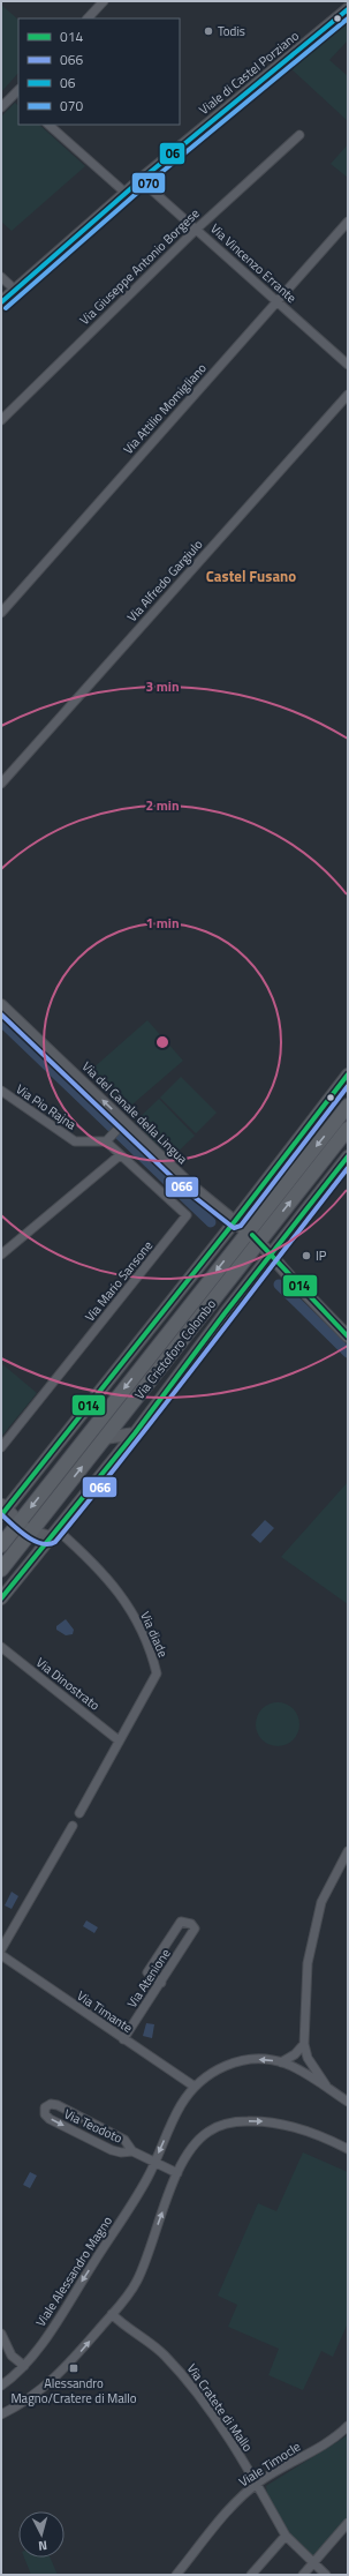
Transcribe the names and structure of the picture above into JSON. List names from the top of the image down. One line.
{"streets":{"main road":["Via Cristoforo Colombo"],"street":["Viale di Castel Porziano","Via Vincenzo Errante","Via Giuseppe Antonio Borgese","Via Attilio Momigliano","Via Alfredo Gargiulo","Via Pio Rajna","Via del Canale della Lingua","Via Mario Sansone","Via diade","Via Dinostrato","Via Atenione","Via Timante","Via Teodoto","Viale Alessandro Magno","Via Cratete di Mallo","Viale Timocle"]},"crossings":[["Viale di Castel Porziano","Via Vincenzo Errante"],["Via Vincenzo Errante","Via Giuseppe Antonio Borgese"],["Via Vincenzo Errante","Via Attilio Momigliano"],["Via Pio Rajna","Via Mario Sansone"],["Via del Canale della Lingua","Via Cristoforo Colombo"],["Via Cristoforo Colombo","Via diade"],["Via diade","Via Dinostrato"],["Via Atenione","Via Timante"],["Via Timante","Viale Alessandro Magno"],["Via Teodoto","Viale Alessandro Magno"],["Via Cratete di Mallo","Viale Timocle"]],"one_way":["Via del Canale della Lingua"],"districts":["Castel Fusano"],"places":{"other":["Todis","IP"],"transit":["Alessandro Magno/Cratere di Mallo"]},"lines":["transit line 06","transit line 070","transit line 066","transit line 014"],"legend":["014","066","06","070"],"north":"bottom","rings":["3 min","2 min","1 min"]}
